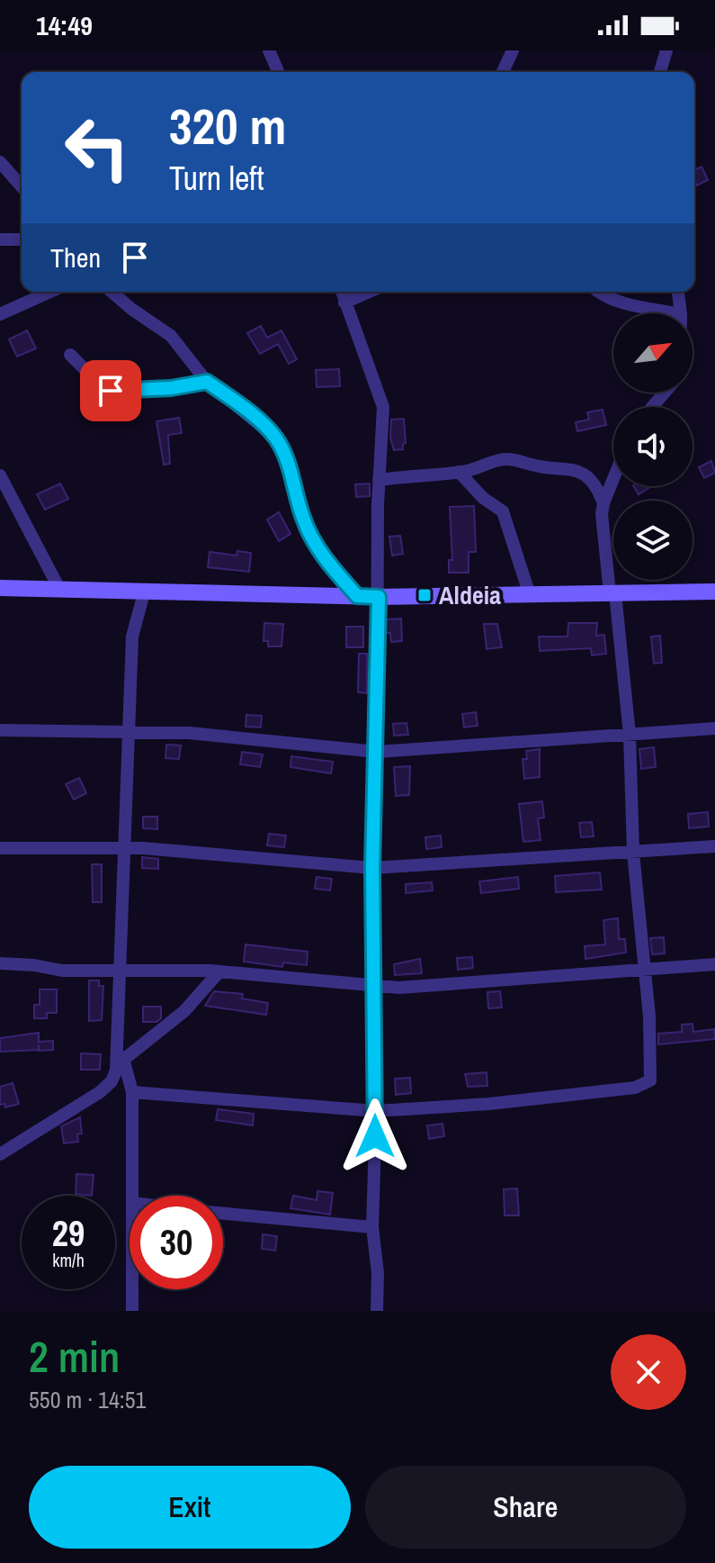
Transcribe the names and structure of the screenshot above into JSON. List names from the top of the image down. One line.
{"places":{"transit":["Aldeia"]},"north":"top right","page":{"status":"14:49","turn":["320 m","Turn left"],"then":"Then","speed":"29 km/h","limit":"30","heading":["2 min","550 m · 14:51"],"buttons":["Exit","Share"]}}
